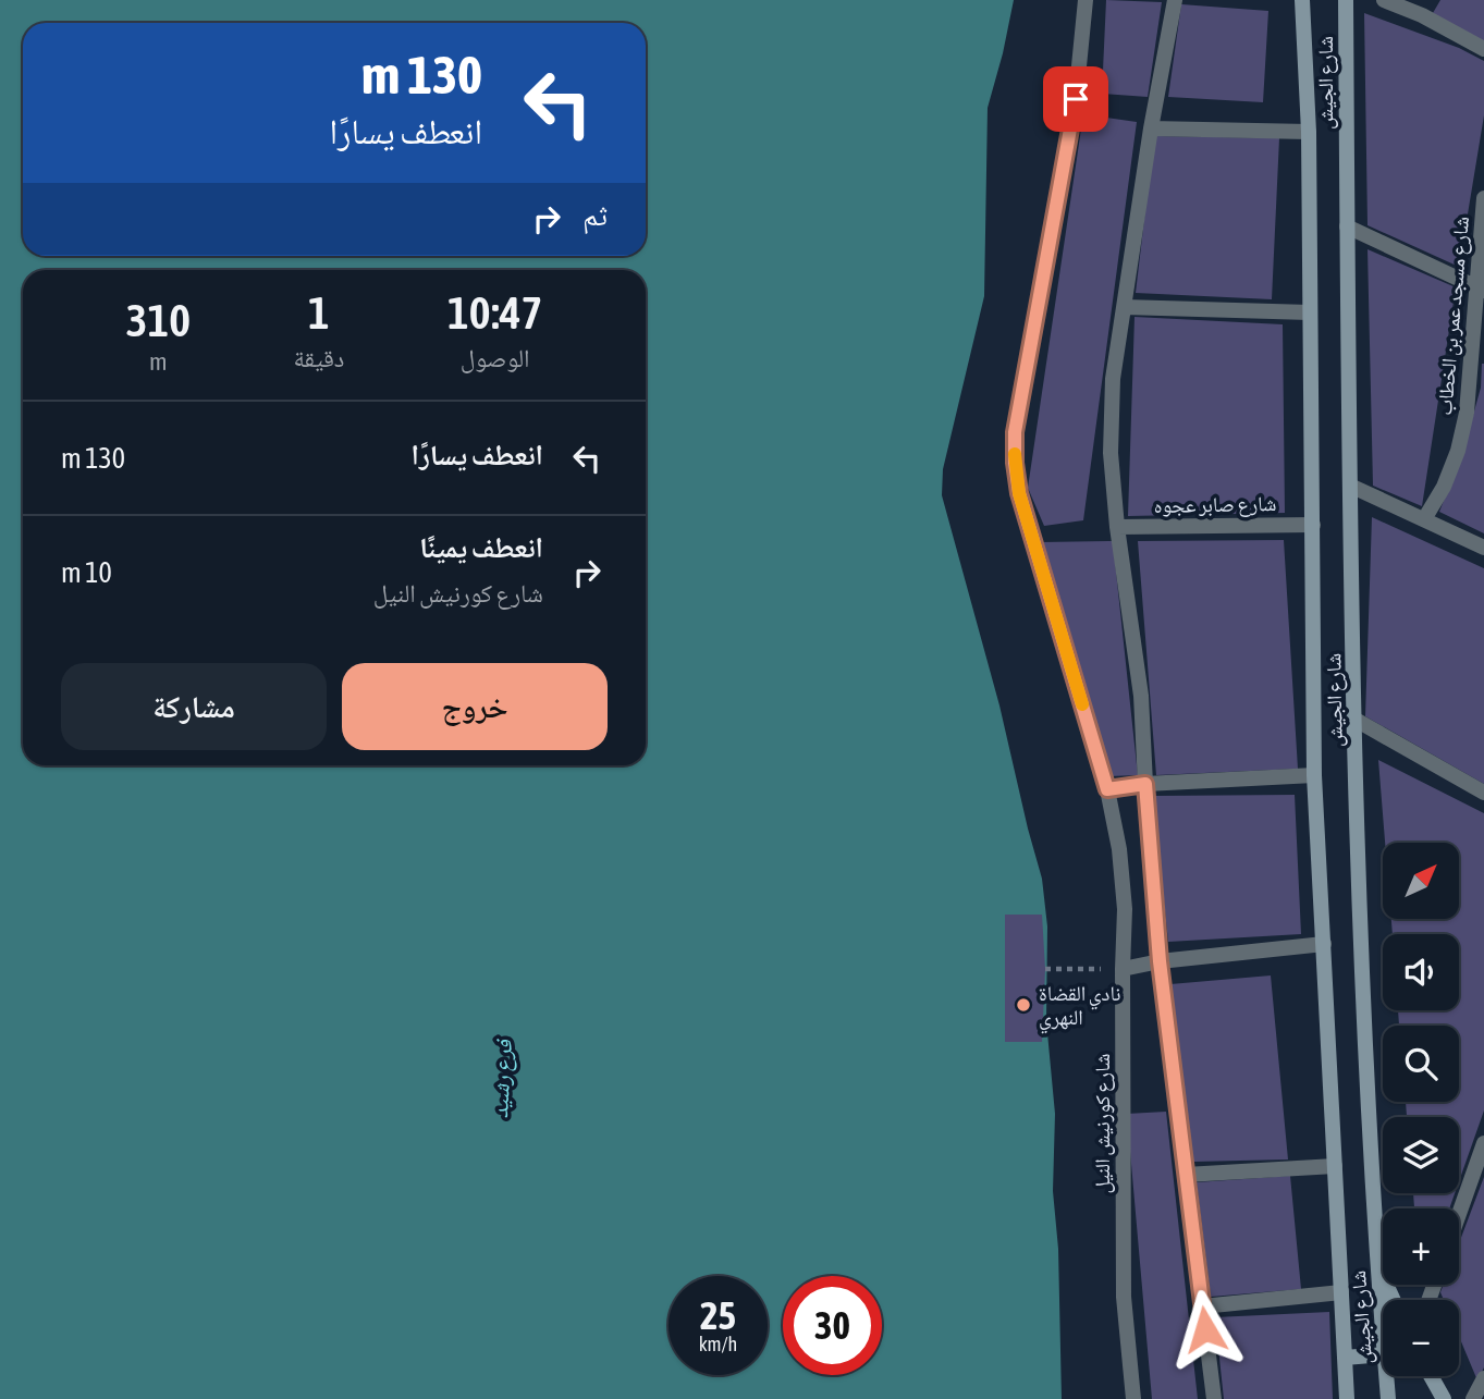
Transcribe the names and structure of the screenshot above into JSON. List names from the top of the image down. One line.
{"streets":{"main road":["شارع الجيش"],"street":["شارع مسجد عمر بن الخطاب","شارع صابر عجوه","شارع كورنيش النيل"]},"crossings":[["شارع الجيش","شارع صابر عجوه"]],"water":["فرع رشيد"],"places":["نادي القضاة النهري"],"north":"top right","page":{"turn":["130 m","انعطف يسارًا"],"then":"ثم","eta":["10:47","الوصول","1","دقيقة","310","m"],"list":[{"name":"انعطف يسارًا","value":"130 m"},{"name":"انعطف يمينًا","note":"شارع كورنيش النيل","value":"10 m"}],"buttons":["خروج","مشاركة"],"map_buttons":["+","−"],"speed":"25 km/h","limit":"30"}}
